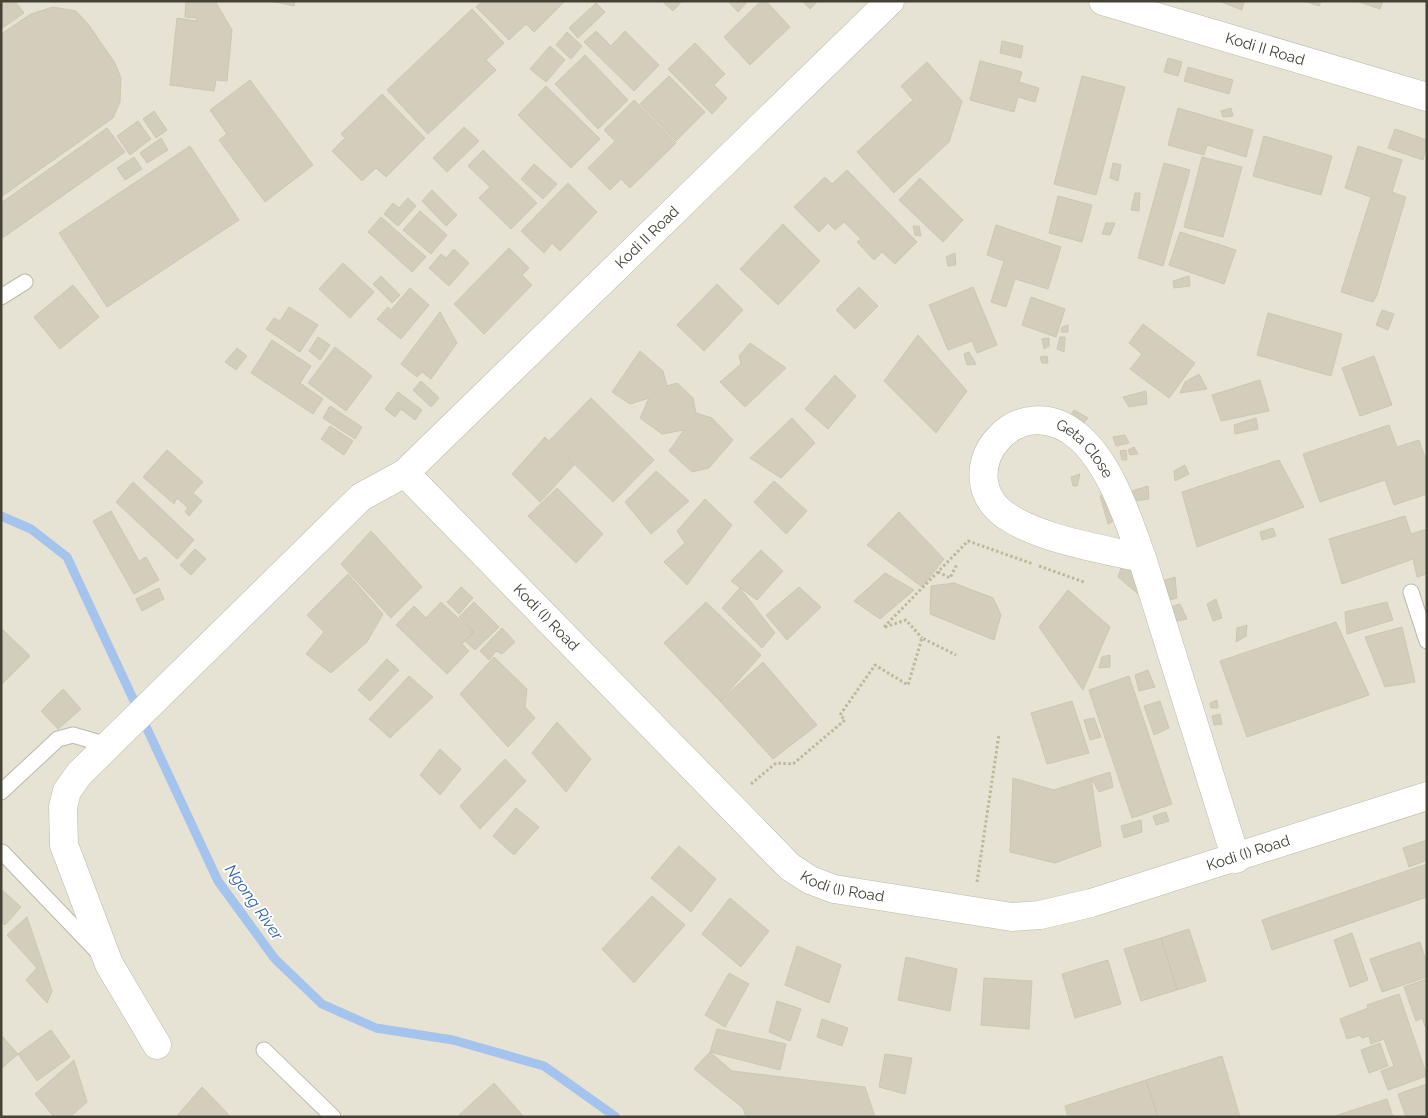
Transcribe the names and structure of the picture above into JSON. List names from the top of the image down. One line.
{"streets":{"street":["Kodi II Road","Geta Close","Kodi (I) Road"]},"crossings":[["Kodi II Road","Kodi (I) Road"],["Geta Close","Kodi (I) Road"]],"water":["Ngong River"]}
